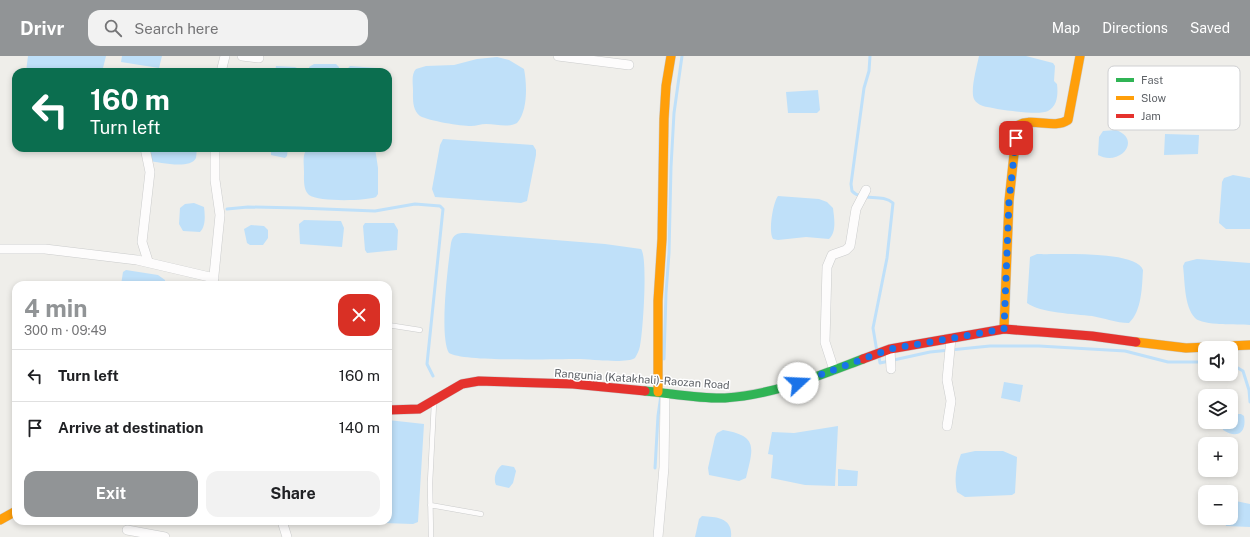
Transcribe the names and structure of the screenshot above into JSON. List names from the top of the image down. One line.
{"streets":{"main road":["Rangunia (Katakhali)-Raozan Road"]},"legend":["Fast","Slow","Jam"],"page":{"header":"Drivr","search":"Search here","nav":["Map","Directions","Saved"],"turn":["160 m","Turn left"],"heading":["4 min","300 m · 09:49"],"map_buttons":["+","−"],"list":[{"name":"Turn left","value":"160 m"},{"name":"Arrive at destination","value":"140 m"}],"buttons":["Exit","Share"]}}
